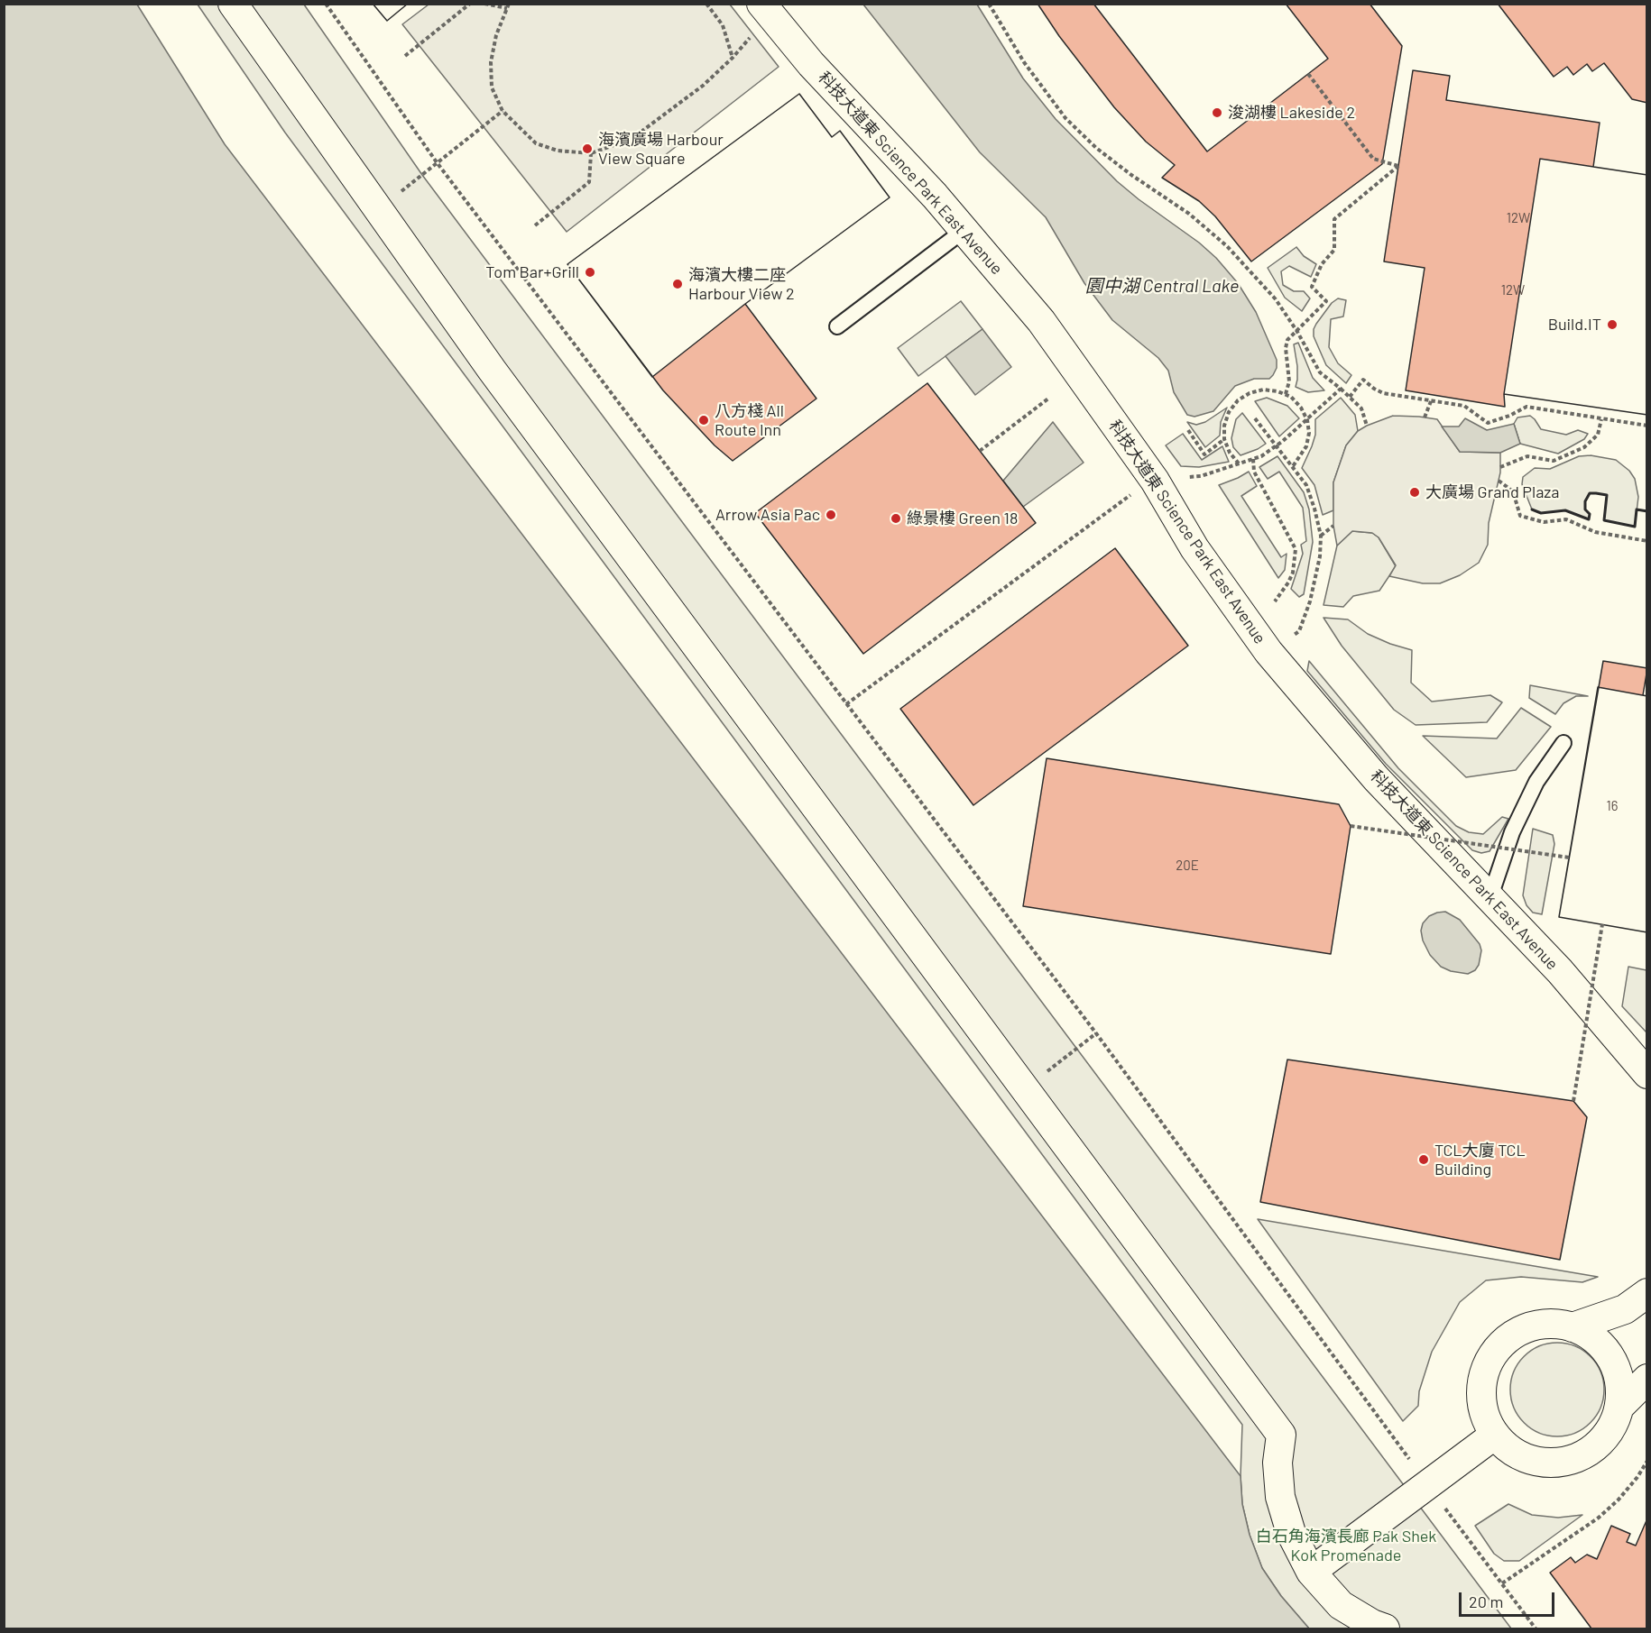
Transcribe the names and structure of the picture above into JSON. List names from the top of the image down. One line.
{"streets":{"street":["科技大道東 Science Park East Avenue"]},"water":["園中湖 Central Lake"],"parks":["白石角海濱長廊 Pak Shek Kok Promenade"],"places":["浚湖樓 Lakeside 2","海濱廣場 Harbour View Square","Tom Bar+Grill","海濱大樓二座 Harbour View 2","Build.IT","八方棧 All Route Inn","大廣場 Grand Plaza","Arrow Asia Pac","綠景樓 Green 18","TCL大廈 TCL Building"],"house_numbers":["12W","12W","16","20E"],"scale_bar":"20 m"}
